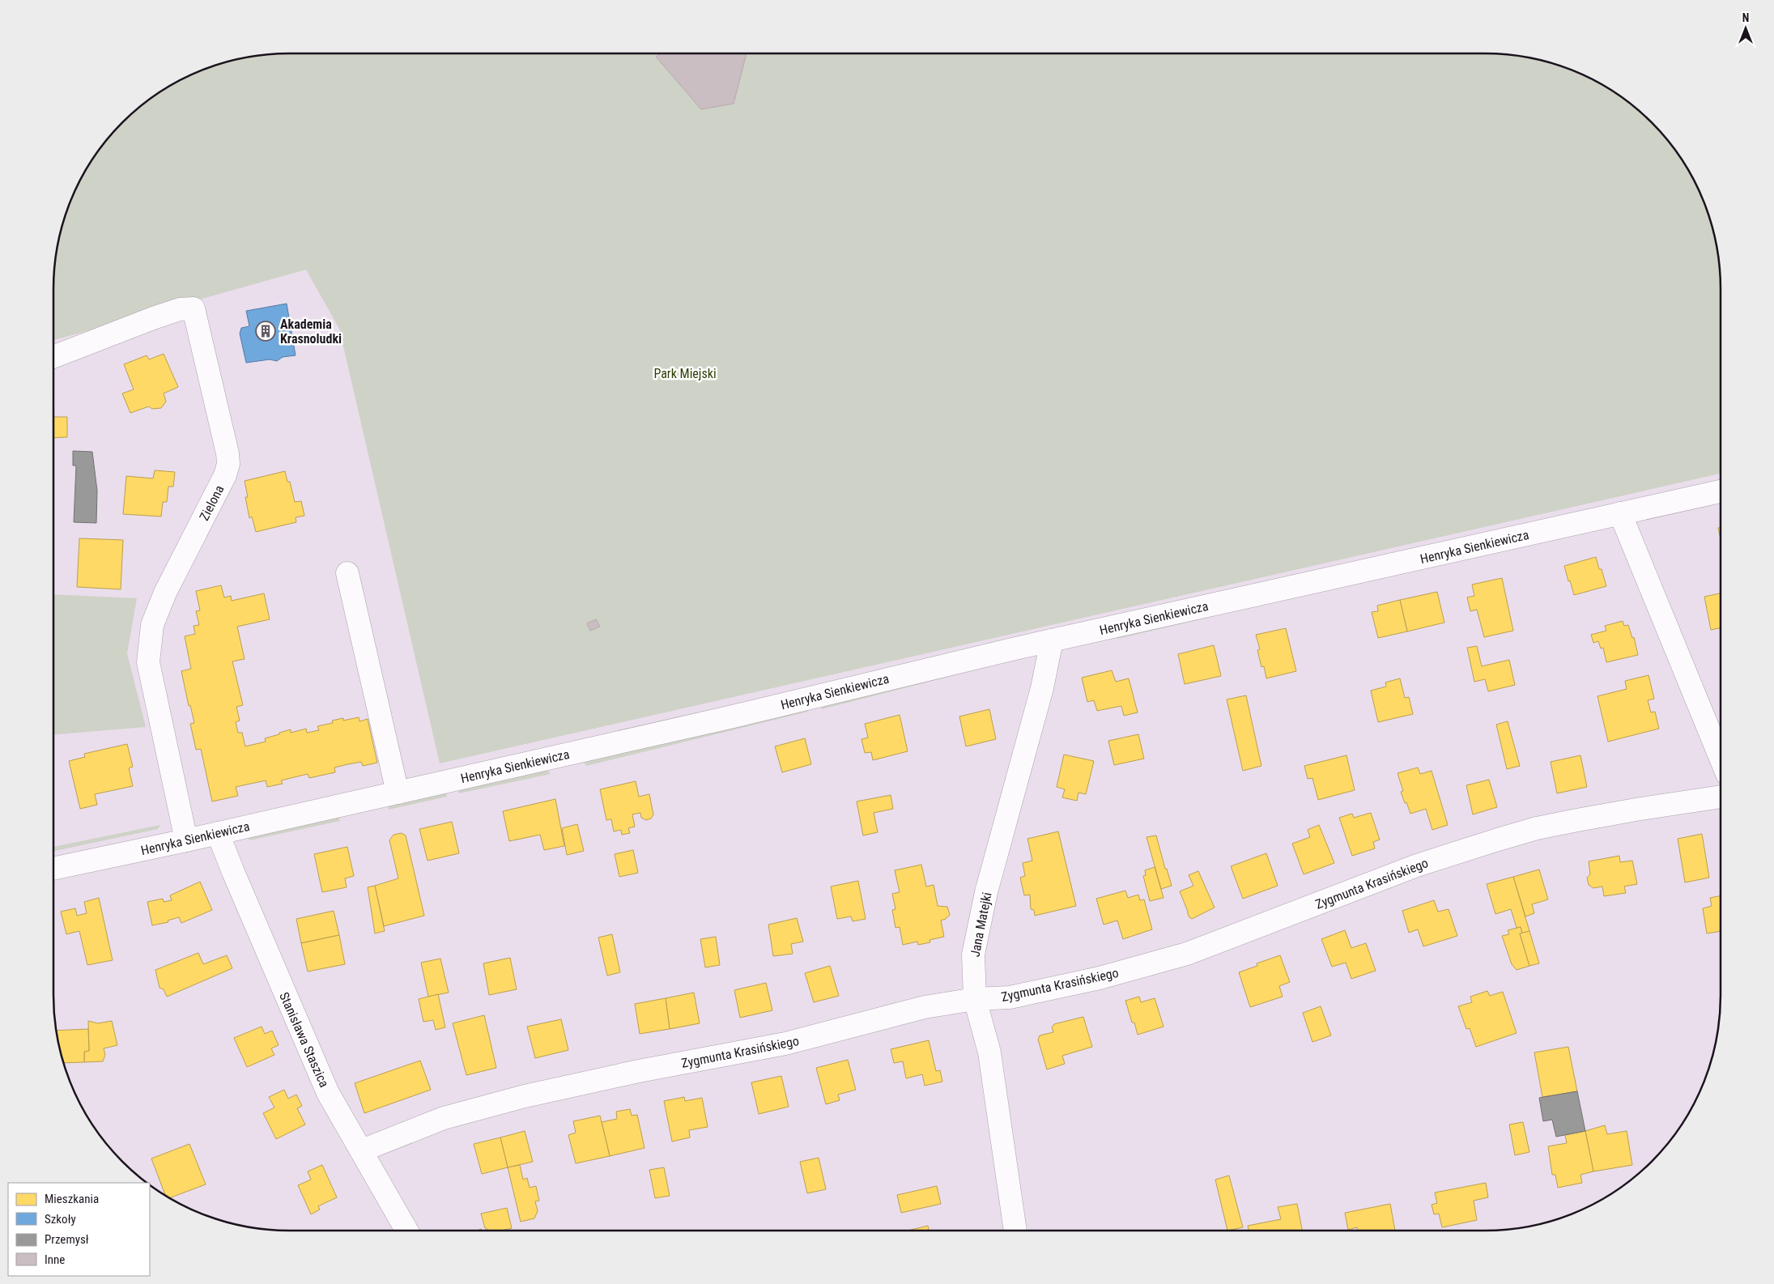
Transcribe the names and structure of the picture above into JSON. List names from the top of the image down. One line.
{"streets":{"street":["Zielona","Henryka Sienkiewicza","Zygmunta Krasińskiego","Jana Matejki","Stanisława Staszica"]},"crossings":[["Zielona","Henryka Sienkiewicza"],["Henryka Sienkiewicza","Jana Matejki"],["Henryka Sienkiewicza","Stanisława Staszica"],["Zygmunta Krasińskiego","Jana Matejki"],["Zygmunta Krasińskiego","Stanisława Staszica"]],"parks":["Park Miejski"],"places":{"building":["Akademia Krasnoludki"]},"legend":["Mieszkania","Szkoły","Przemysł","Inne"],"north":"top"}
